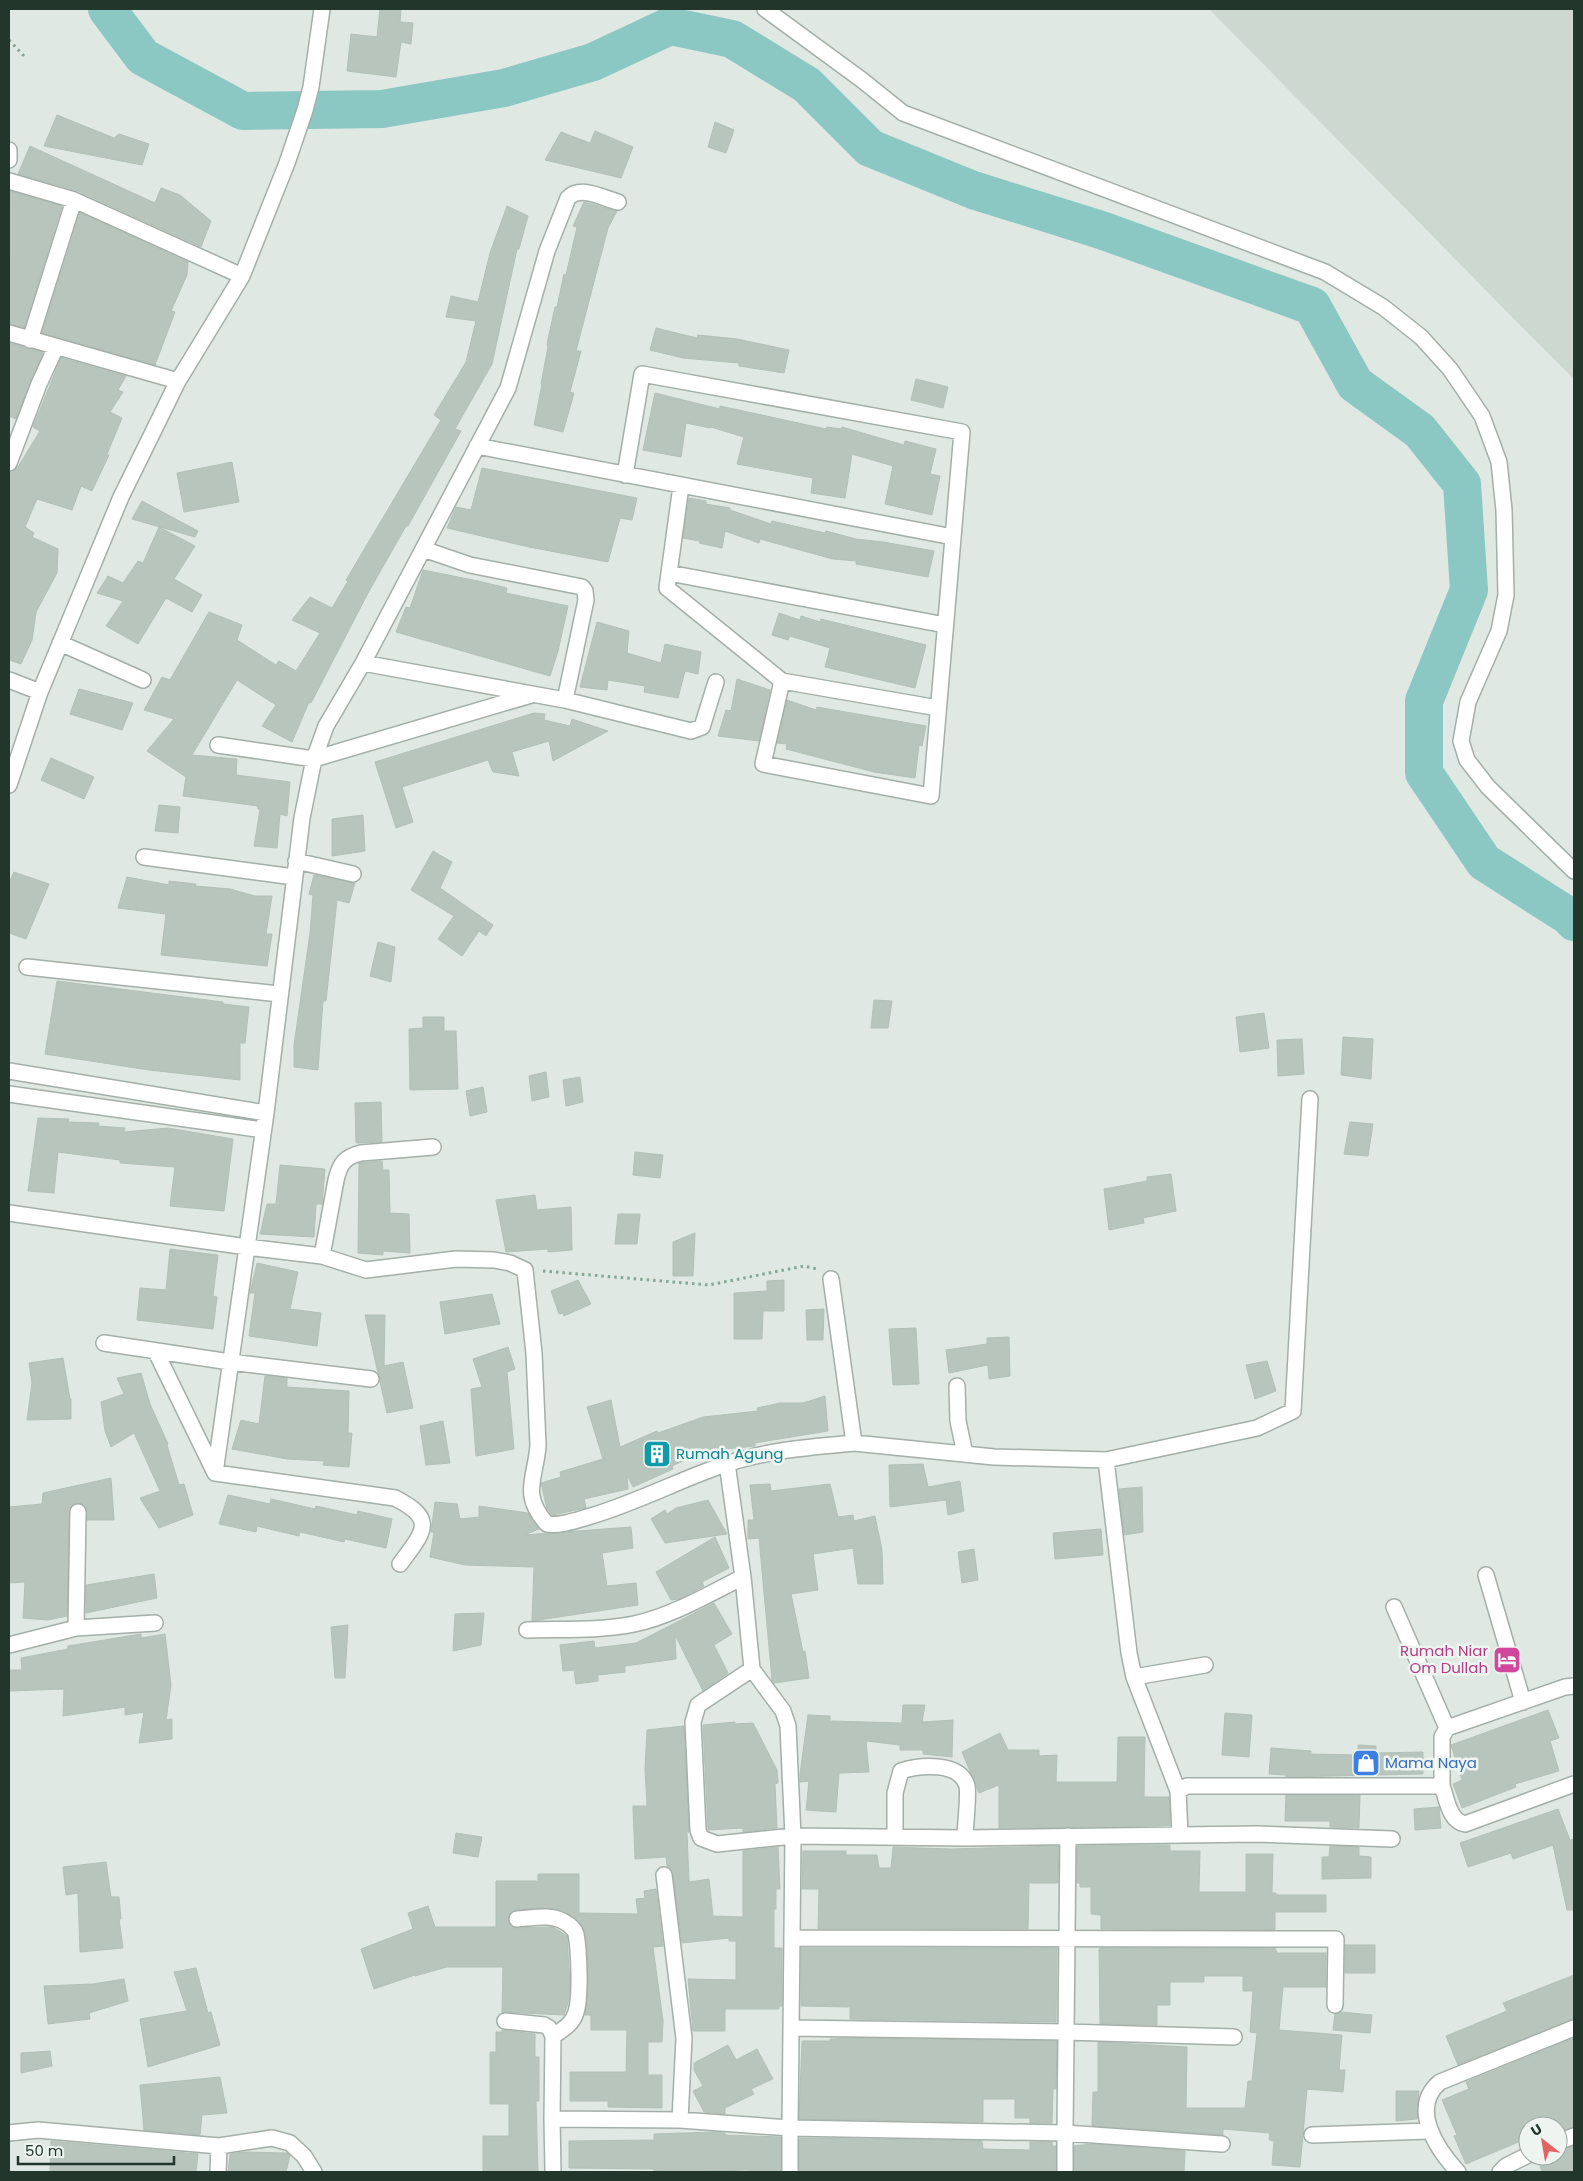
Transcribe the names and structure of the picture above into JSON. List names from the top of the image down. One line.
{"places":{"building":["Rumah Agung"],"hotel":["Rumah Niar Om Dullah"],"shop":["Mama Naya"]},"scale_bar":"50 m","north":"top left"}
